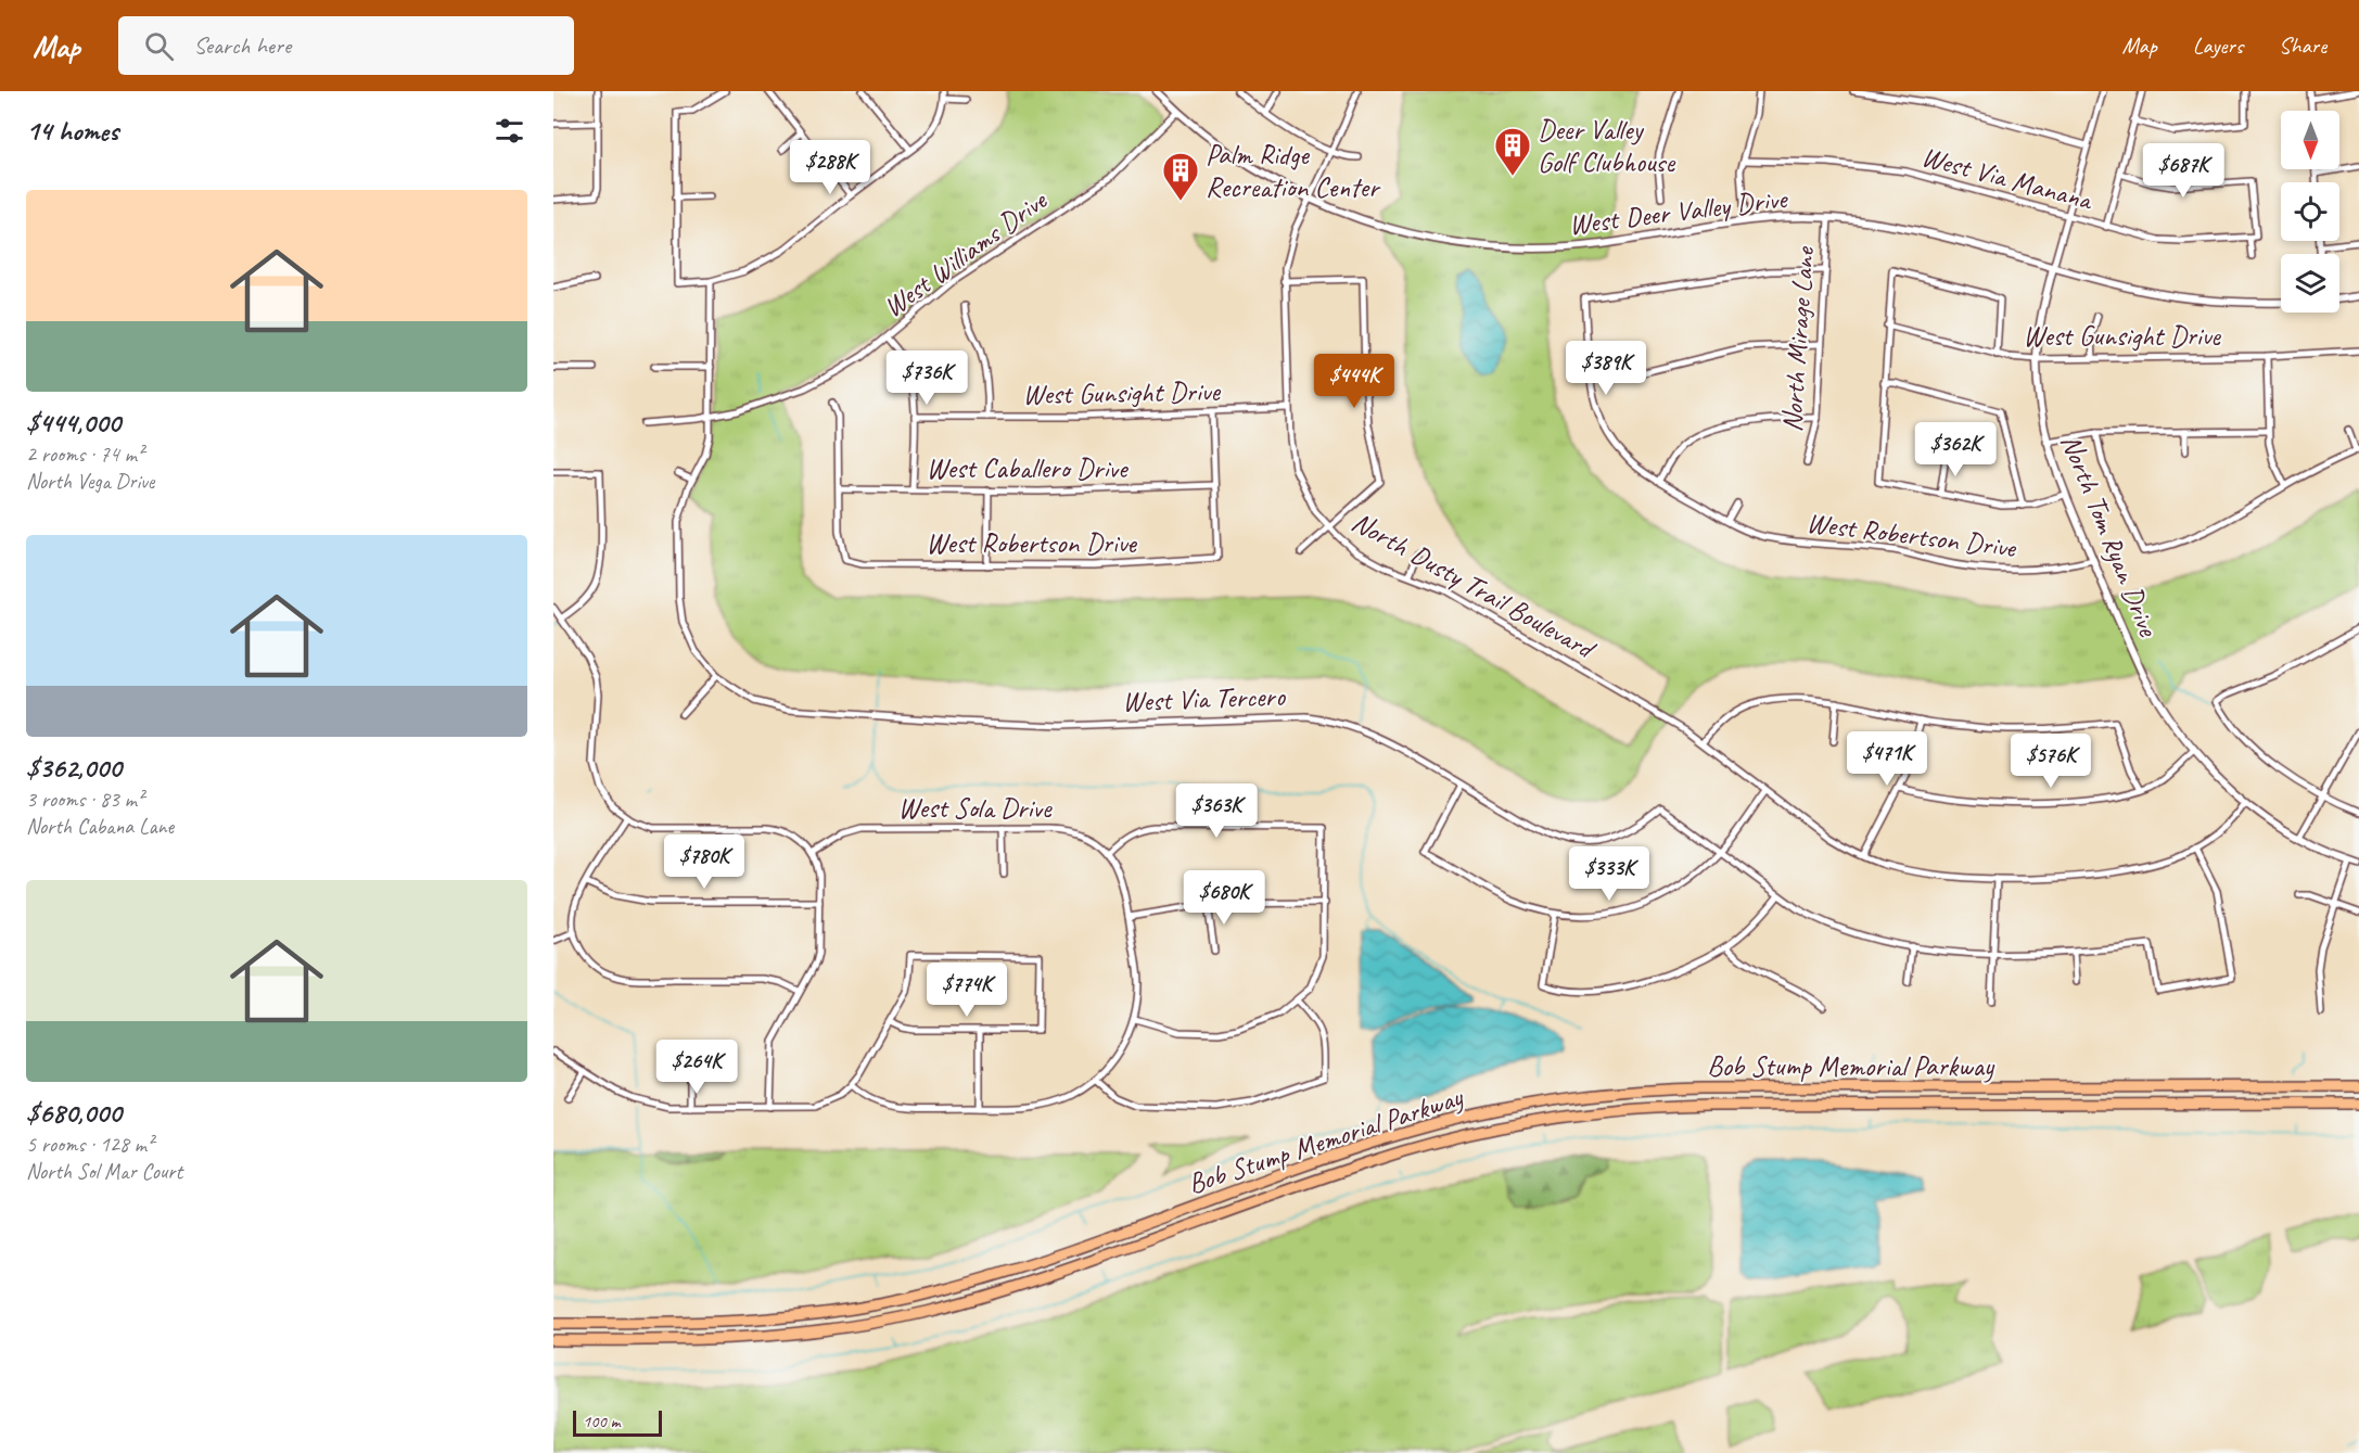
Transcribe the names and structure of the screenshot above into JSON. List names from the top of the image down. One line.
{"streets":{"highway":["Bob Stump Memorial Parkway"],"street":["West Via Manana","West Deer Valley Drive","West Williams Drive","West Gunsight Drive","North Mirage Lane","West Caballero Drive","West Robertson Drive","North Tom Ryan Drive","North Dusty Trail Boulevard","West Via Tercero","West Sola Drive"]},"crossings":[["West Via Manana","North Tom Ryan Drive"],["West Deer Valley Drive","West Williams Drive"],["West Deer Valley Drive","North Mirage Lane"],["West Deer Valley Drive","North Tom Ryan Drive"],["West Deer Valley Drive","North Dusty Trail Boulevard"],["West Williams Drive","West Via Tercero"],["West Gunsight Drive","North Tom Ryan Drive"],["West Gunsight Drive","North Dusty Trail Boulevard"],["North Mirage Lane","West Robertson Drive"],["West Caballero Drive","West Robertson Drive"],["West Robertson Drive","North Tom Ryan Drive"],["North Tom Ryan Drive","North Dusty Trail Boulevard"]],"places":{"building":["Deer Valley Golf Clubhouse","Palm Ridge Recreation Center"]},"scale_bar":"100 m","north":"bottom","page":{"header":"Map","search":"Search here","nav":["Map","Layers","Share"],"heading":"14 homes","price":["$288K","$687K","$389K","$736K","$444K","$362K","$471K","$576K","$363K","$780K","$333K","$680K","$774K","$264K"],"list":[{"name":"$444,000","note":"2 rooms · 74 m² · North Vega Drive"},{"name":"$362,000","note":"3 rooms · 83 m² · North Cabana Lane"},{"name":"$680,000","note":"5 rooms · 128 m² · North Sol Mar Court"}],"scale":"100 m"}}
